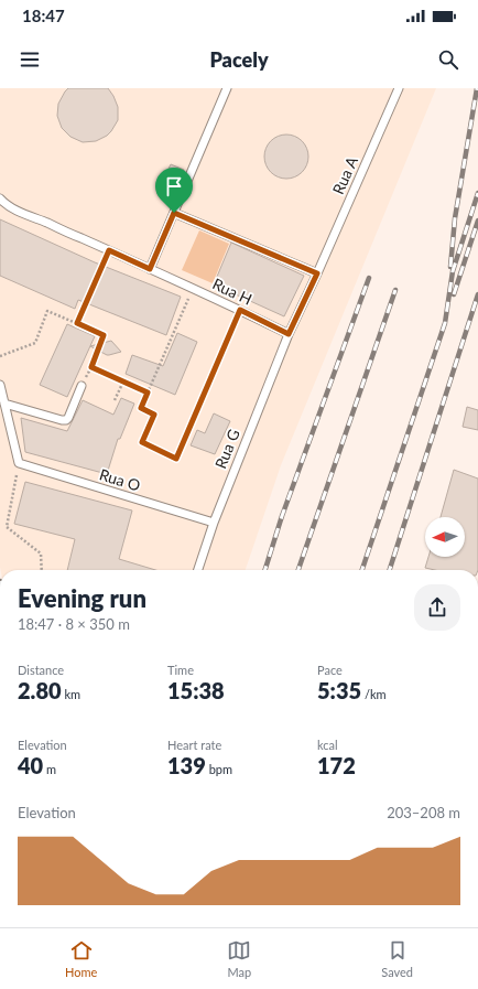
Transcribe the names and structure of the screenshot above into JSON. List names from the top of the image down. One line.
{"streets":{"lane":["Rua A","Rua H","Rua G","Rua O"]},"crossings":[["Rua H","Rua G"],["Rua G","Rua O"]],"north":"left","page":{"status":"18:47","header":"Pacely","heading":["Evening run","18:47 · 8 × 350 m"],"stats":[["Distance","2.80 km"],["Time","15:38"],["Pace","5:35 /km"],["Elevation","40 m"],["Heart rate","139 bpm"],["kcal","172"]],"chart":["Elevation","203–208 m"],"tabs":["Home","Map","Saved"]}}
